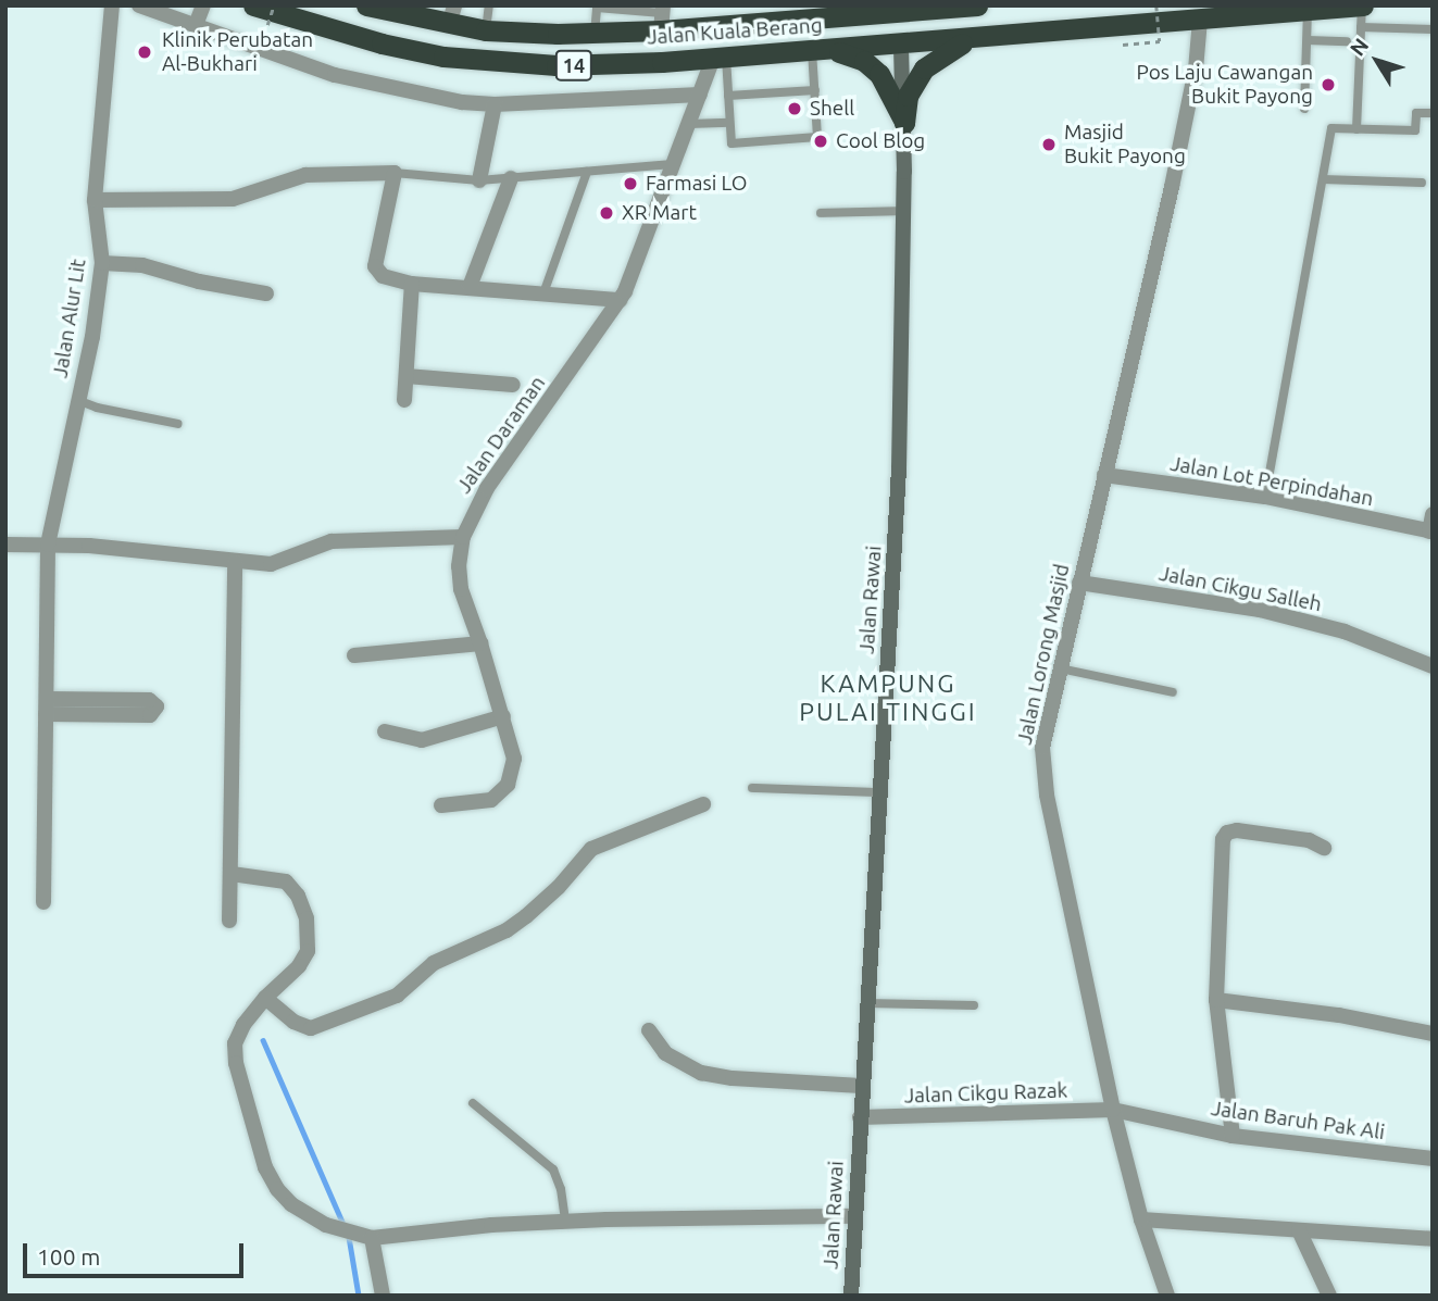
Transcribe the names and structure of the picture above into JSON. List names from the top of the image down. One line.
{"streets":{"highway":["Jalan Kuala Berang","14"],"main road":["Jalan Rawai"],"street":["Jalan Alur Lit","Jalan Daraman","Jalan Lot Perpindahan","Jalan Cikgu Salleh","Jalan Lorong Masjid","Jalan Cikgu Razak","Jalan Baruh Pak Ali"]},"crossings":[["Jalan Kuala Berang","Jalan Daraman"],["Jalan Kuala Berang","Jalan Rawai"],["Jalan Kuala Berang","Jalan Lorong Masjid"],["Jalan Lot Perpindahan","Jalan Lorong Masjid"],["Jalan Cikgu Salleh","Jalan Lorong Masjid"],["Jalan Rawai","Jalan Cikgu Razak"],["Jalan Lorong Masjid","Jalan Cikgu Razak"],["Jalan Lorong Masjid","Jalan Baruh Pak Ali"],["Jalan Cikgu Razak","Jalan Baruh Pak Ali"]],"districts":["KAMPUNG PULAI TINGGI"],"places":["Klinik Perubatan Al-Bukhari","Pos Laju Cawangan Bukit Payong","Shell","Cool Blog","Masjid Bukit Payong","Farmasi LO","XR Mart"],"scale_bar":"100 m","north":"top left"}
